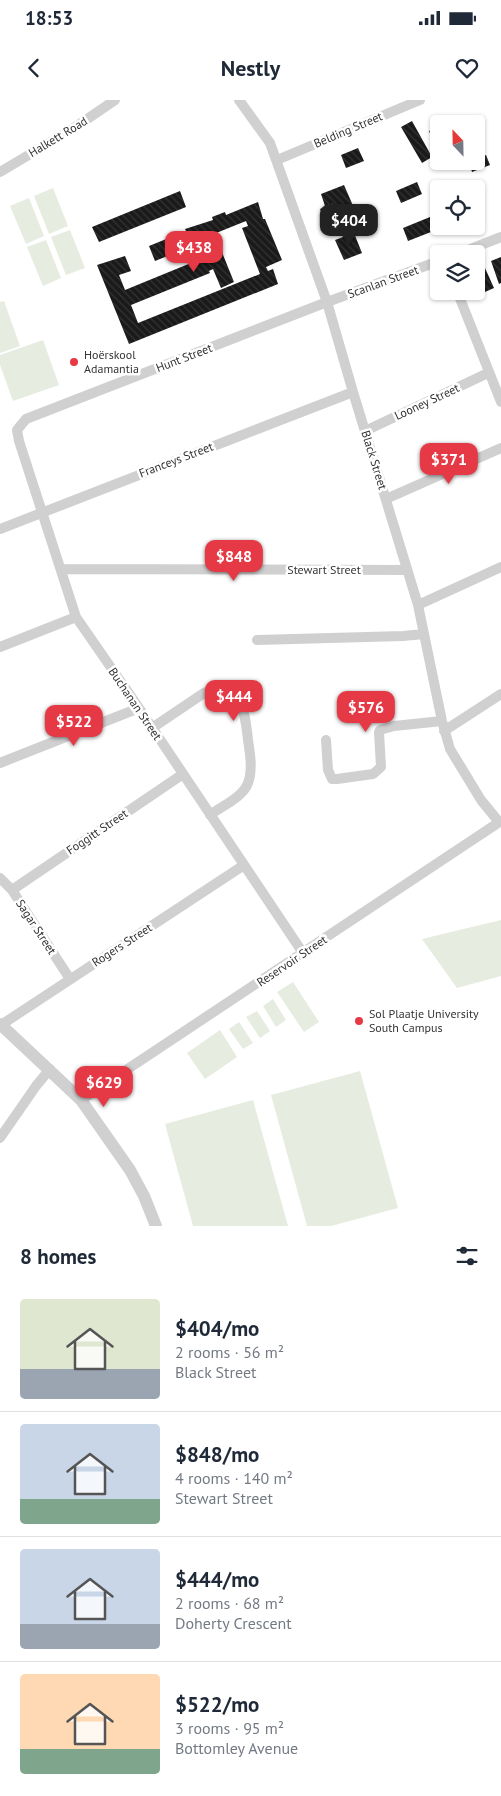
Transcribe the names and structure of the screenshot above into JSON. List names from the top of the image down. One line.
{"streets":{"street":["Belding Street","Halkett Road","Scanlan Street","Hunt Street","Looney Street","Franceys Street","Black Street","Stewart Street","Buchanan Street","Foggitt Street","Sagar Street","Rogers Street","Reservoir Street"]},"crossings":[["Belding Street","Black Street"],["Scanlan Street","Hunt Street"],["Scanlan Street","Black Street"],["Hunt Street","Black Street"],["Hunt Street","Buchanan Street"],["Looney Street","Black Street"],["Franceys Street","Black Street"],["Franceys Street","Buchanan Street"],["Black Street","Stewart Street"],["Black Street","Reservoir Street"],["Stewart Street","Buchanan Street"],["Buchanan Street","Foggitt Street"],["Buchanan Street","Rogers Street"],["Buchanan Street","Reservoir Street"],["Foggitt Street","Sagar Street"],["Sagar Street","Rogers Street"]],"places":["Hoërskool Adamantia","Sol Plaatje University South Campus"],"north":"top","page":{"status":"18:53","header":"Nestly","price":["$404","$438","$371","$848","$444","$576","$522","$629"],"heading":"8 homes","list":[{"name":"$404/mo","note":"2 rooms · 56 m² · Black Street"},{"name":"$848/mo","note":"4 rooms · 140 m² · Stewart Street"},{"name":"$444/mo","note":"2 rooms · 68 m² · Doherty Crescent"},{"name":"$522/mo","note":"3 rooms · 95 m² · Bottomley Avenue"}]}}
